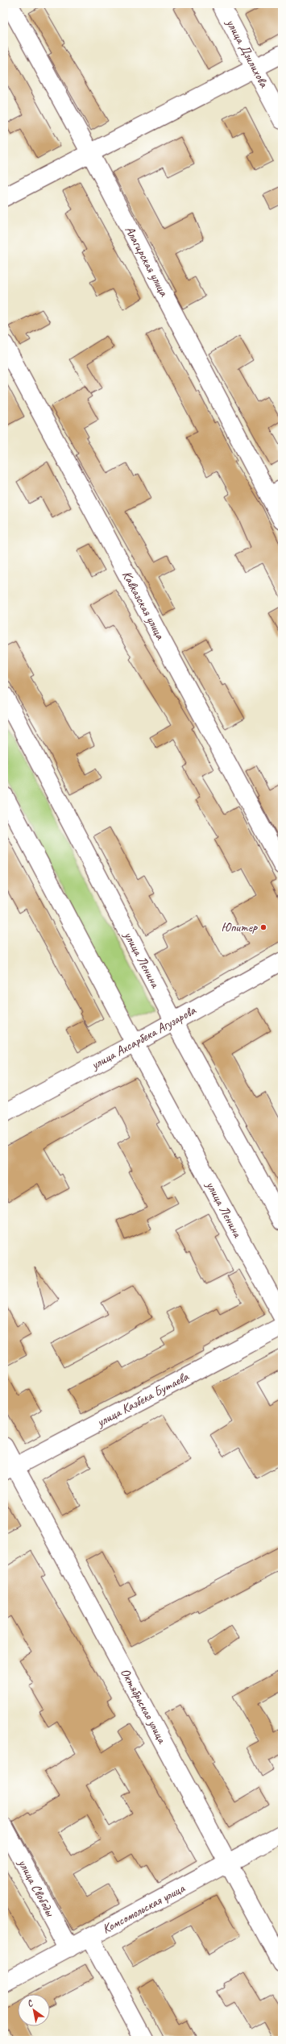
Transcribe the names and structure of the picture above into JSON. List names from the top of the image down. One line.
{"streets":{"street":["улица Дзилихова","Алагирская улица","Кавказская улица","улица Ленина","улица Ахсарбека Агузарова","улица Казбека Бутаева","Октябрьская улица","улица Свободы","Комсомольская улица"]},"crossings":[["улица Ленина","улица Ахсарбека Агузарова"],["улица Казбека Бутаева","Октябрьская улица"],["Октябрьская улица","Комсомольская улица"],["улица Свободы","Комсомольская улица"]],"places":["Юпитер"],"north":"top left"}
